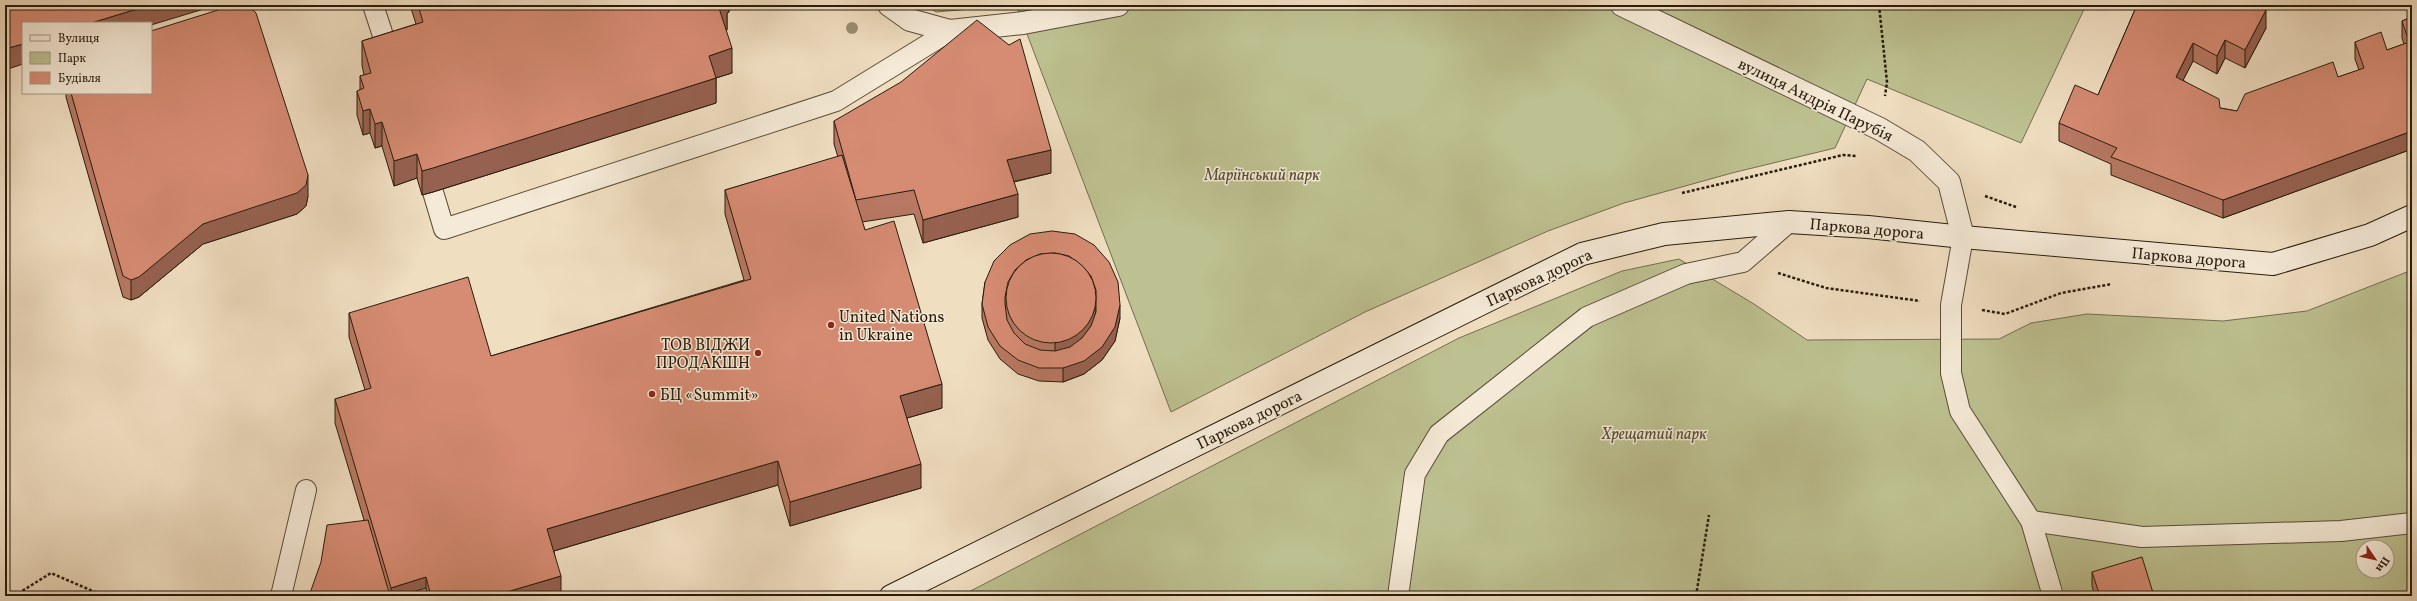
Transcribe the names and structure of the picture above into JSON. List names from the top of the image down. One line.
{"streets":{"main road":["вулиця Андрія Парубія","Паркова дорога"]},"parks":["Маріїнський парк","Хрещатий парк"],"places":["United Nations in Ukraine","ТОВ ВІДЖИ ПРОДАКШН","БЦ «Summit»"],"legend":["Вулиця","Парк","Будівля"],"north":"bottom right"}
